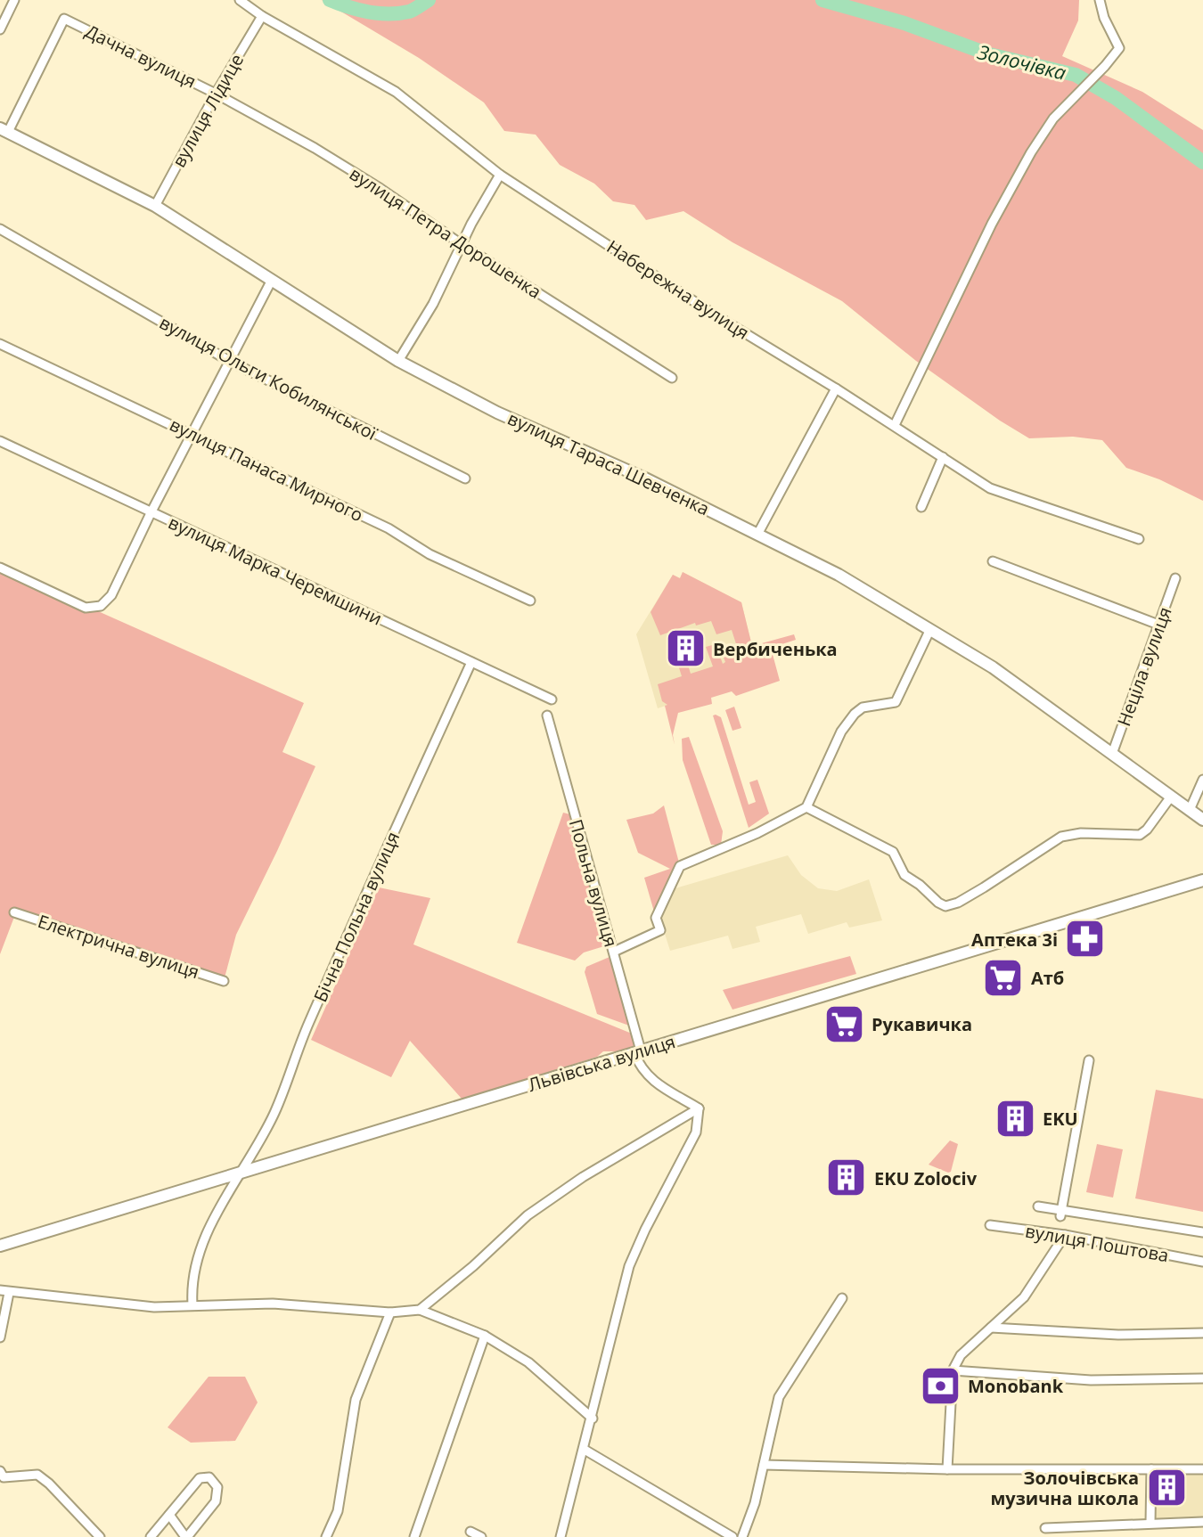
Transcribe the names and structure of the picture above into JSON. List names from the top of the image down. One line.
{"streets":{"main road":["вулиця Тараса Шевченка","Львівська вулиця"],"street":["Дачна вулиця","вулиця Лідице","вулиця Петра Дорошенка","Набережна вулиця","вулиця Ольги Кобилянської","вулиця Панаса Мирного","вулиця Марка Черемшини","Неціла вулиця","Польна вулиця","Бічна Польна вулиця","Електрична вулиця","вулиця Поштова"]},"crossings":[["Дачна вулиця","вулиця Лідице"],["Дачна вулиця","вулиця Петра Дорошенка"],["Дачна вулиця","вулиця Тараса Шевченка"],["вулиця Лідице","вулиця Петра Дорошенка"],["вулиця Лідице","Набережна вулиця"],["вулиця Лідице","вулиця Тараса Шевченка"],["вулиця Тараса Шевченка","Неціла вулиця"],["вулиця Марка Черемшини","Бічна Польна вулиця"],["Польна вулиця","Львівська вулиця"],["Бічна Польна вулиця","Львівська вулиця"]],"water":["Золочівка"],"places":{"building":["Вербиченька","EKU","EKU Zolociv","Золочівська музична школа"],"pharmacy":["Аптека 3і"],"supermarket":["Атб","Рукавичка"],"bank":["Monobank"]}}
